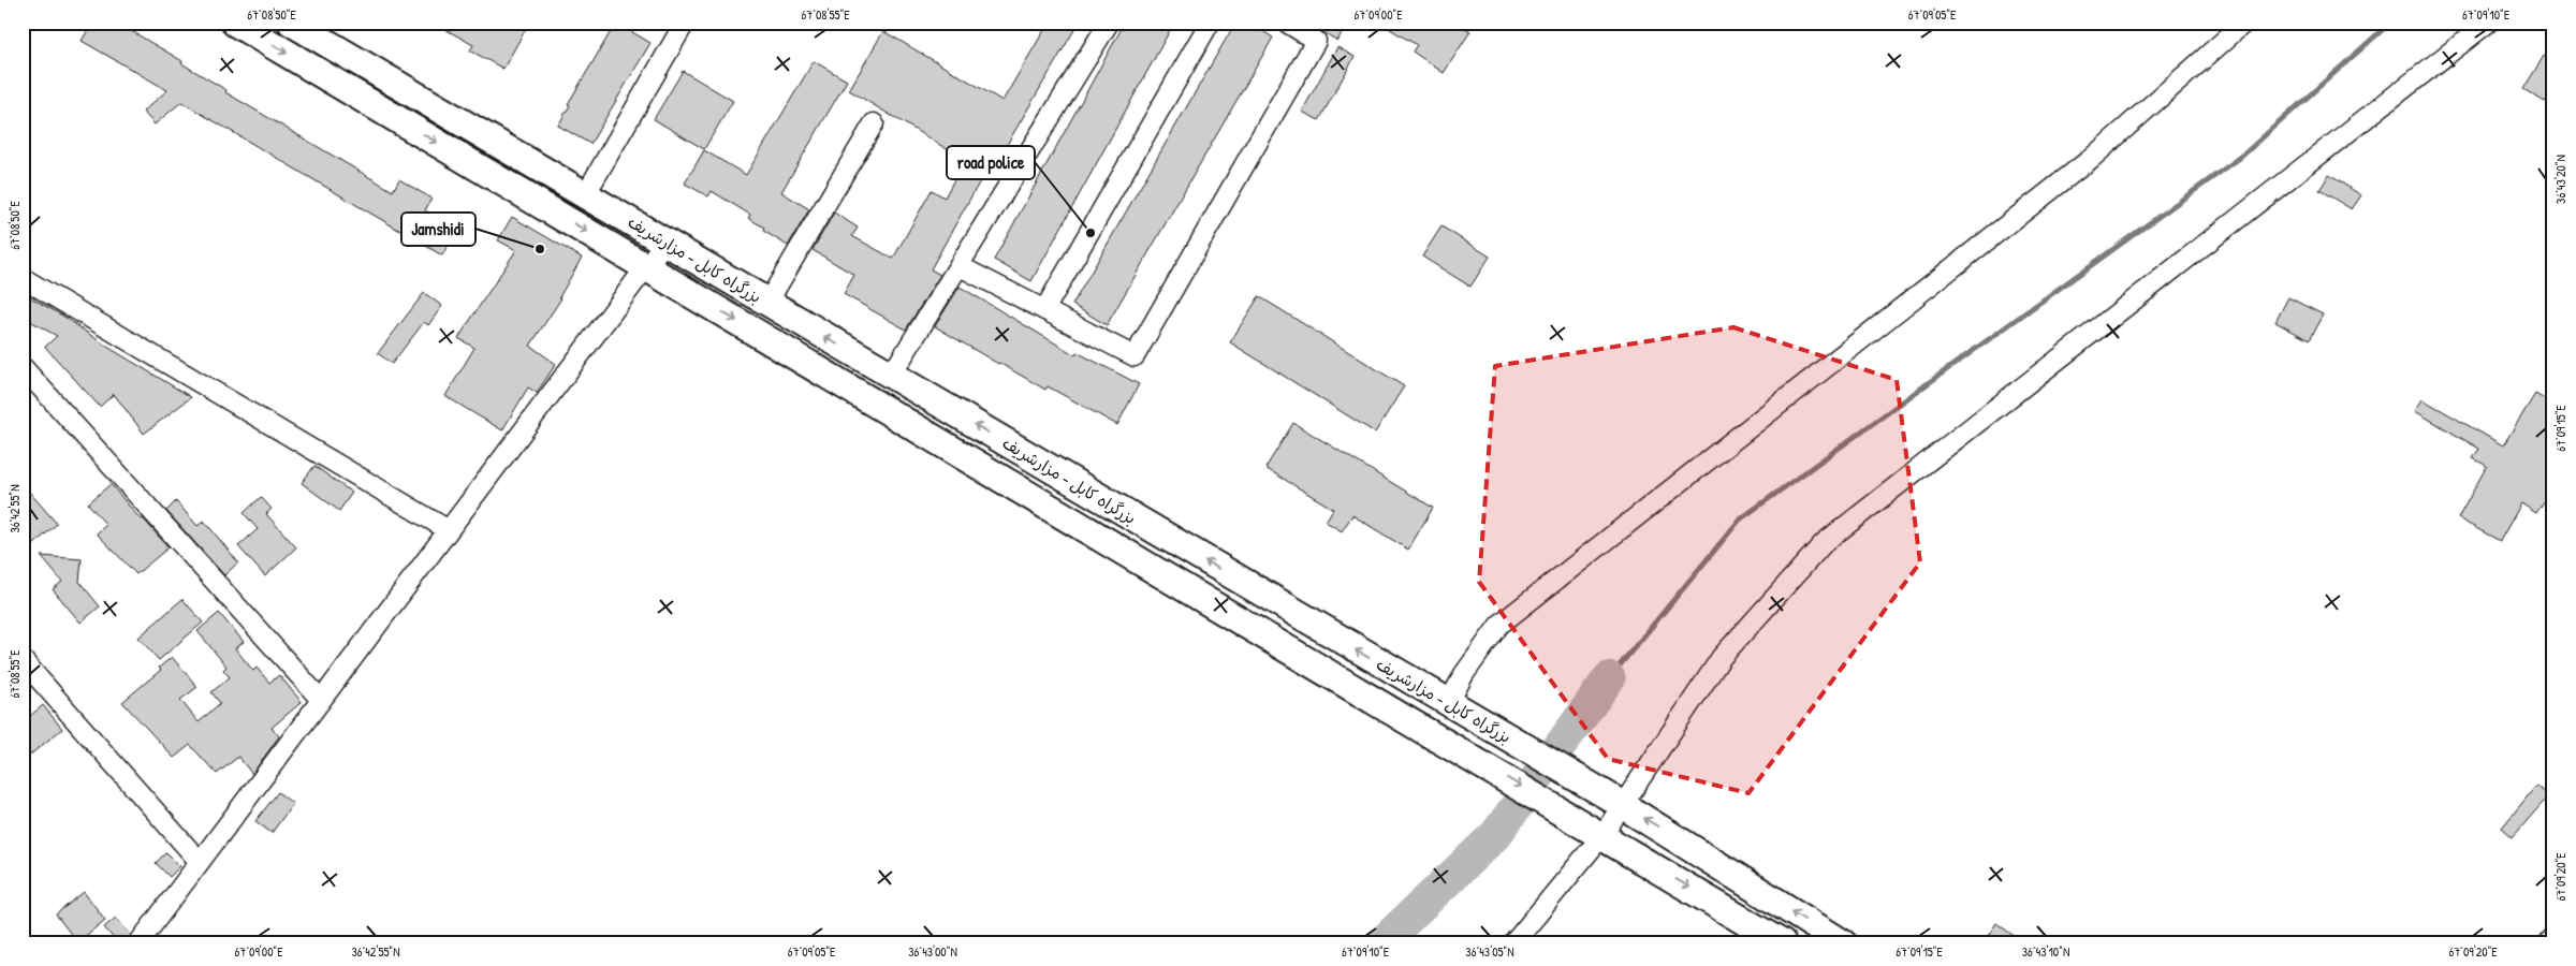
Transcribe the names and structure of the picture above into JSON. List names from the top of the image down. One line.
{"streets":{"highway":["بزرگراه کابل - مزارشریف"]},"places":["road police","Jamshidi"],"coordinates":["67°08'50\"E","67°08'55\"E","67°09'00\"E","67°09'05\"E","67°09'10\"E","36°43'20\"N","67°09'15\"E","36°42'55\"N","67°09'20\"E","36°43'00\"N","36°43'05\"N","36°43'10\"N"]}
